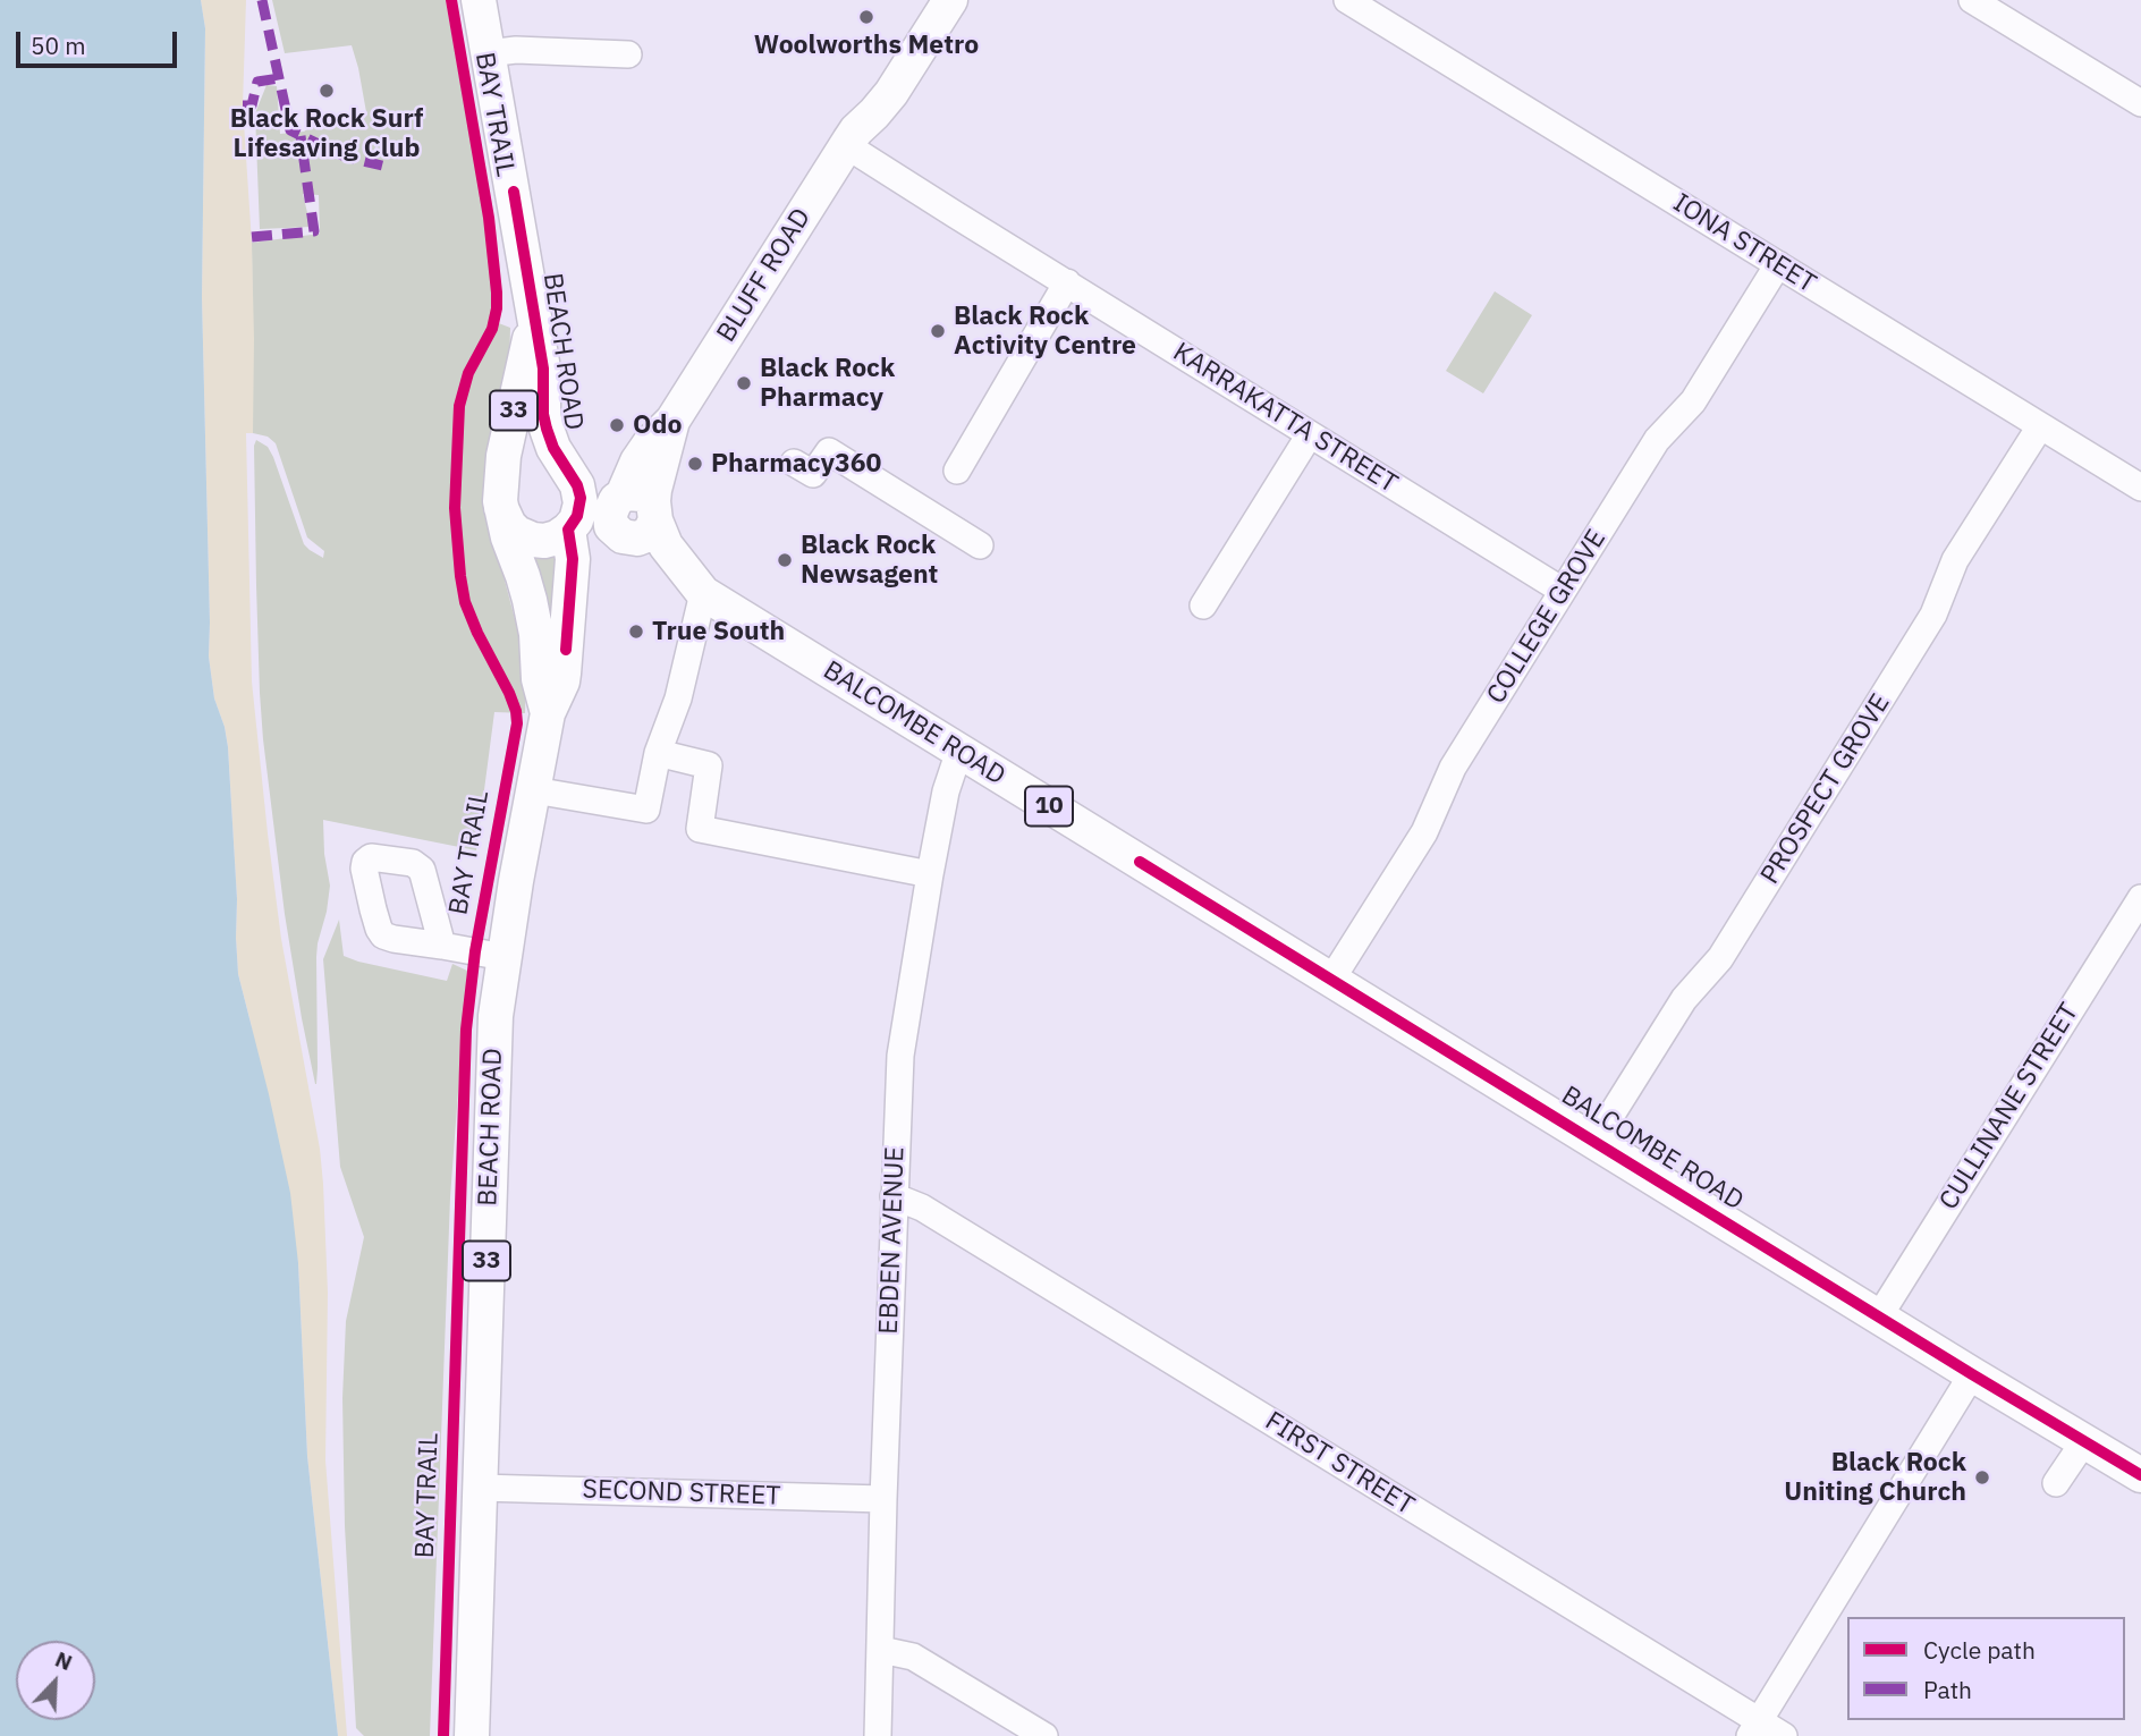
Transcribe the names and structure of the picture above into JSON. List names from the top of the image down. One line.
{"streets":{"main road":["BLUFF ROAD","BEACH ROAD","33","BALCOMBE ROAD","10"],"street":["IONA STREET","KARRAKATTA STREET","COLLEGE GROVE","PROSPECT GROVE","CULLINANE STREET","EBDEN AVENUE","FIRST STREET","SECOND STREET"],"cycle path":["BAY TRAIL"]},"crossings":[["IONA STREET","COLLEGE GROVE"],["IONA STREET","PROSPECT GROVE"],["BLUFF ROAD","KARRAKATTA STREET"],["BLUFF ROAD","BALCOMBE ROAD"],["BEACH ROAD","SECOND STREET"],["KARRAKATTA STREET","COLLEGE GROVE"],["COLLEGE GROVE","BALCOMBE ROAD"],["BALCOMBE ROAD","PROSPECT GROVE"],["BALCOMBE ROAD","CULLINANE STREET"],["BALCOMBE ROAD","EBDEN AVENUE"],["EBDEN AVENUE","FIRST STREET"],["EBDEN AVENUE","SECOND STREET"]],"places":["Woolworths Metro","Black Rock Surf Lifesaving Club","Black Rock Activity Centre","Black Rock Pharmacy","Odo","Pharmacy360","Black Rock Newsagent","True South","Black Rock Uniting Church"],"legend":["Cycle path","Path"],"scale_bar":"50 m","north":"top right"}
